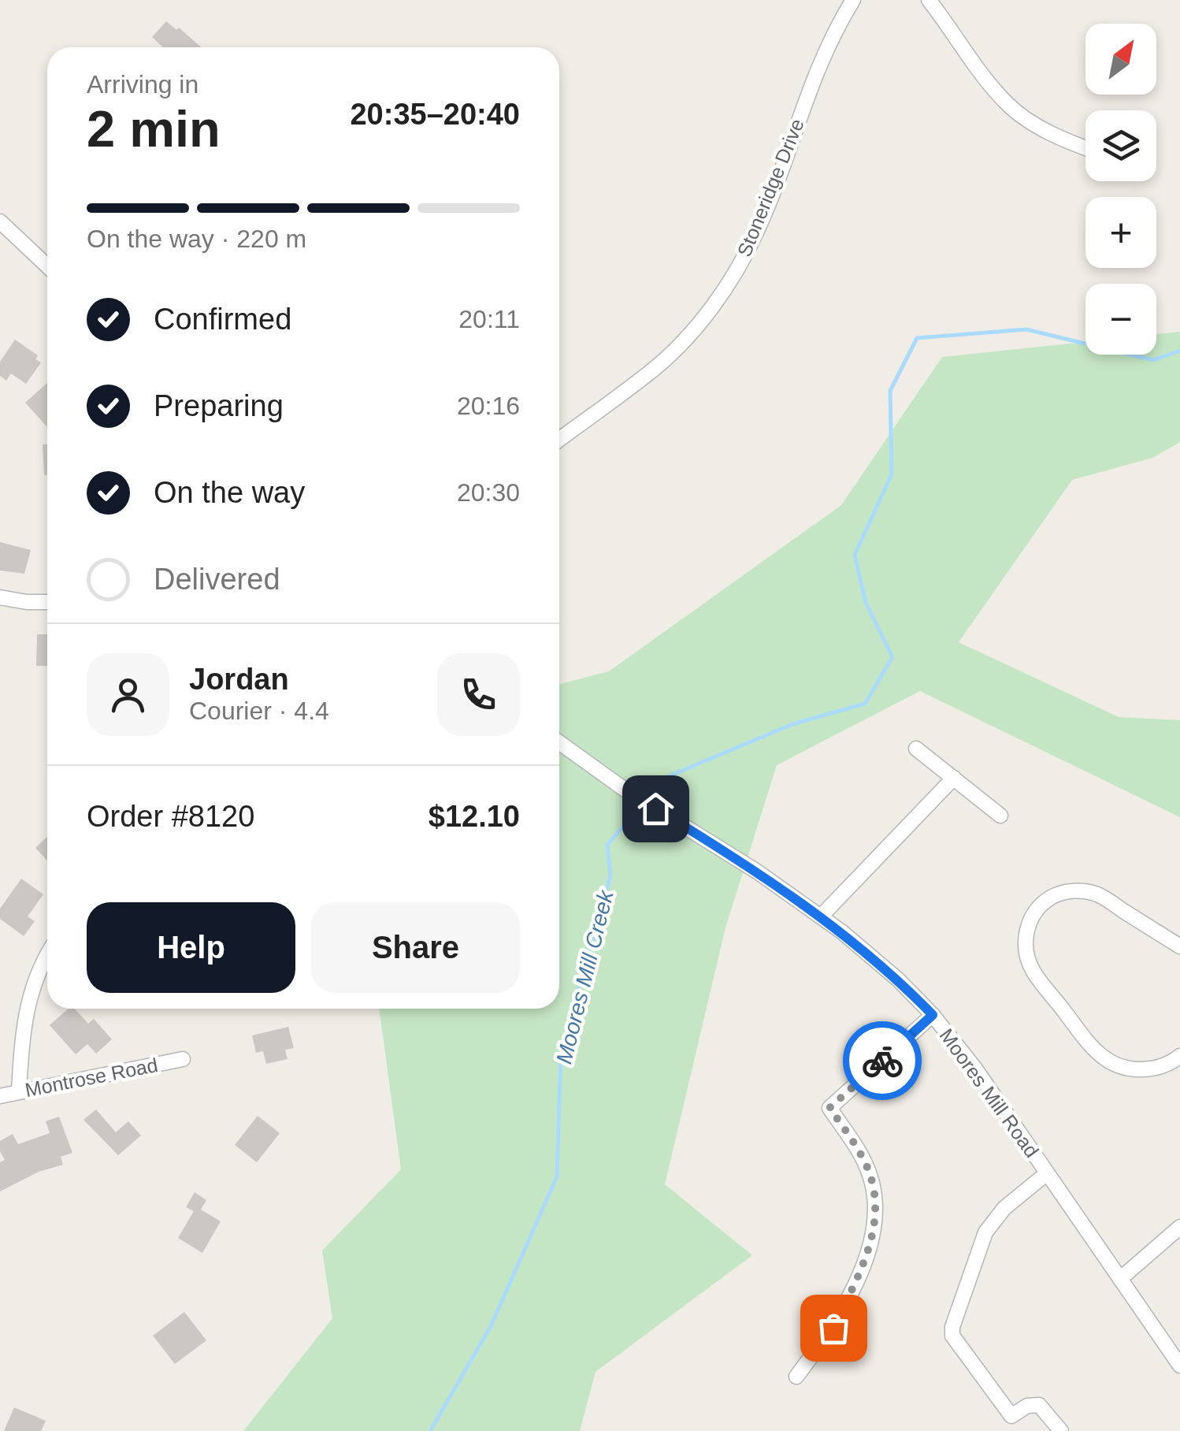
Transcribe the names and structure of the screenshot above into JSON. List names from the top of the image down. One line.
{"streets":{"street":["Stoneridge Drive","Montrose Road","Moores Mill Road"]},"water":["Moores Mill Creek"],"north":"top right","page":{"map_buttons":["+","−"],"heading":["2 min","Arriving in","20:35–20:40"],"panel":["Jordan","Courier · 4.4","Order #8120","$12.10"],"bar":"On the way · 220 m","list":[["Confirmed","20:11"],["Preparing","20:16"],["On the way","20:30"],"Delivered"],"buttons":["Help","Share"]}}
